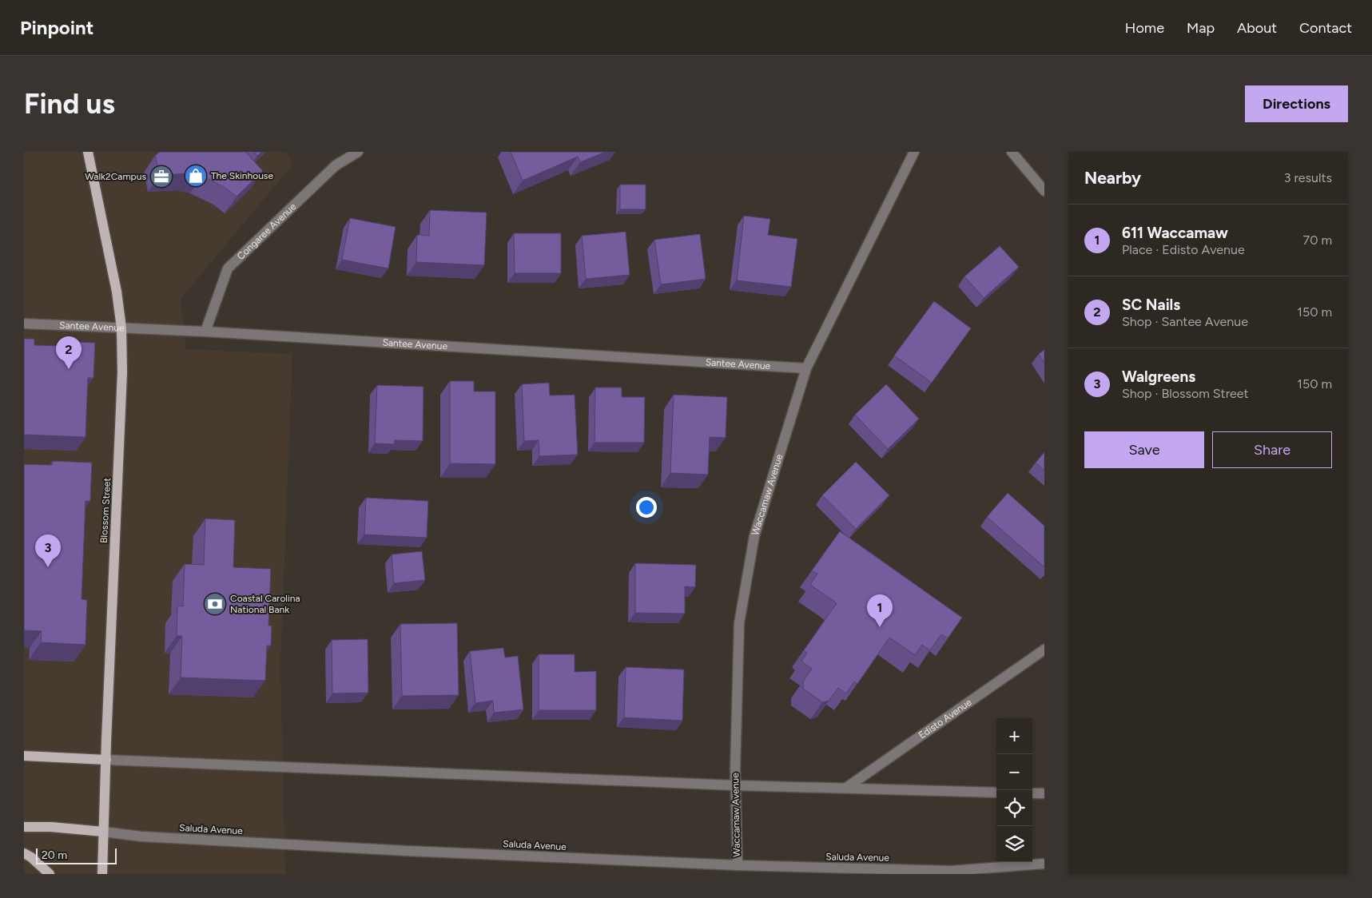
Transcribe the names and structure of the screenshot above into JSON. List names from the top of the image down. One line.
{"streets":{"main road":["Blossom Street","Saluda Avenue"],"street":["Congaree Avenue","Santee Avenue","Waccamaw Avenue","Edisto Avenue"]},"crossings":[["Congaree Avenue","Santee Avenue"],["Santee Avenue","Waccamaw Avenue"],["Santee Avenue","Blossom Street"],["Waccamaw Avenue","Saluda Avenue"],["Blossom Street","Saluda Avenue"]],"places":{"shop":["The Skinhouse"],"office":["Walk2Campus"],"bank":["Coastal Carolina National Bank"]},"scale_bar":"20 m","page":{"header":"Pinpoint","nav":["Home","Map","About","Contact"],"buttons":["Directions",["Save","Share"]],"title":"Find us","heading":["Nearby","3 results"],"list":[{"mark":"1","name":"611 Waccamaw","note":"Place · Edisto Avenue","value":"70 m"},{"mark":"2","name":"SC Nails","note":"Shop · Santee Avenue","value":"150 m"},{"mark":"3","name":"Walgreens","note":"Shop · Blossom Street","value":"150 m"}],"pins":["2","3","1"],"map_buttons":["+","−"],"scale":"20 m"}}
